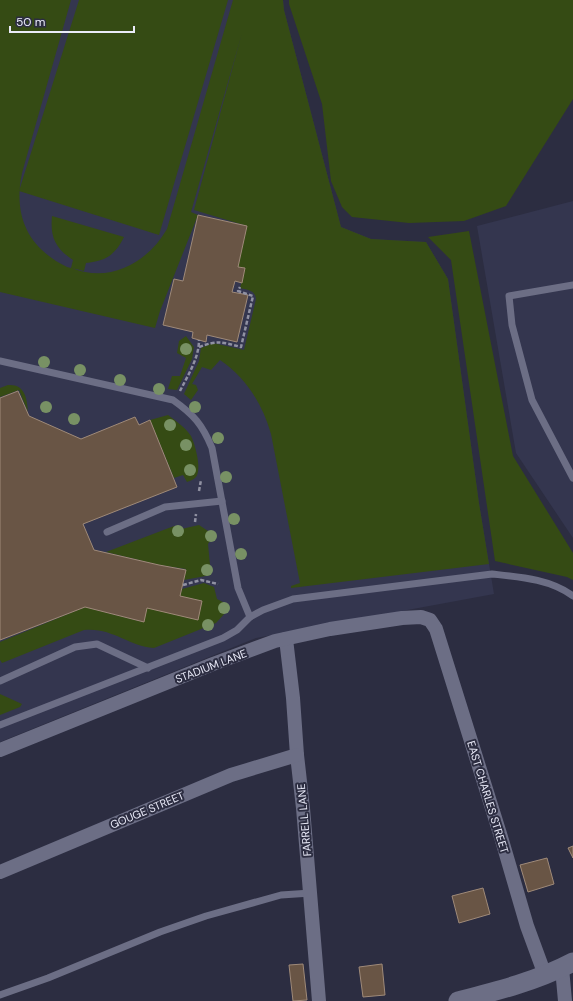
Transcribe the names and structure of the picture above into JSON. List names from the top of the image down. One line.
{"streets":{"street":["STADIUM LANE","EAST CHARLES STREET","GOUGE STREET","FARRELL LANE"]},"crossings":[["STADIUM LANE","EAST CHARLES STREET"],["STADIUM LANE","FARRELL LANE"],["GOUGE STREET","FARRELL LANE"]],"scale_bar":"50 m"}
